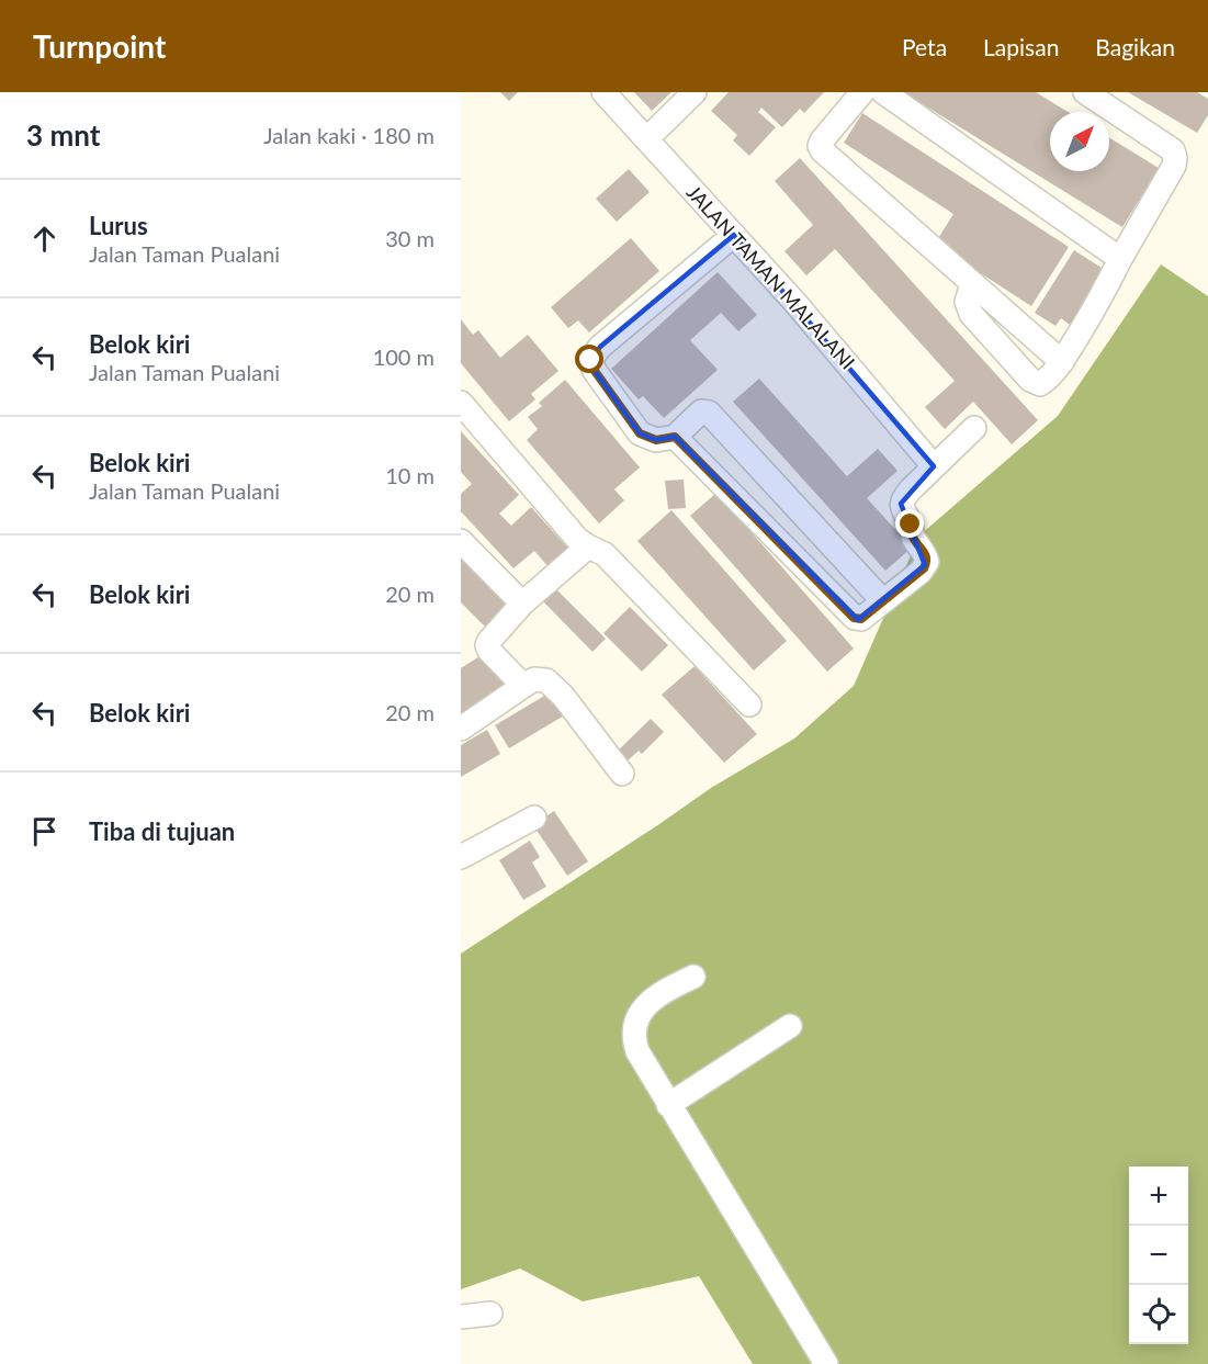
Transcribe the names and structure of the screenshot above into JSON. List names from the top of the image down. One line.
{"streets":{"street":["JALAN TAMAN MALALANI"]},"north":"top right","page":{"header":"Turnpoint","nav":["Peta","Lapisan","Bagikan"],"heading":["3 mnt","Jalan kaki · 180 m"],"list":[["Lurus","Jalan Taman Pualani","30 m"],["Belok kiri","Jalan Taman Pualani","100 m"],["Belok kiri","Jalan Taman Pualani","10 m"],["Belok kiri","20 m"],["Belok kiri","20 m"],"Tiba di tujuan"],"map_buttons":["+","−"]}}
